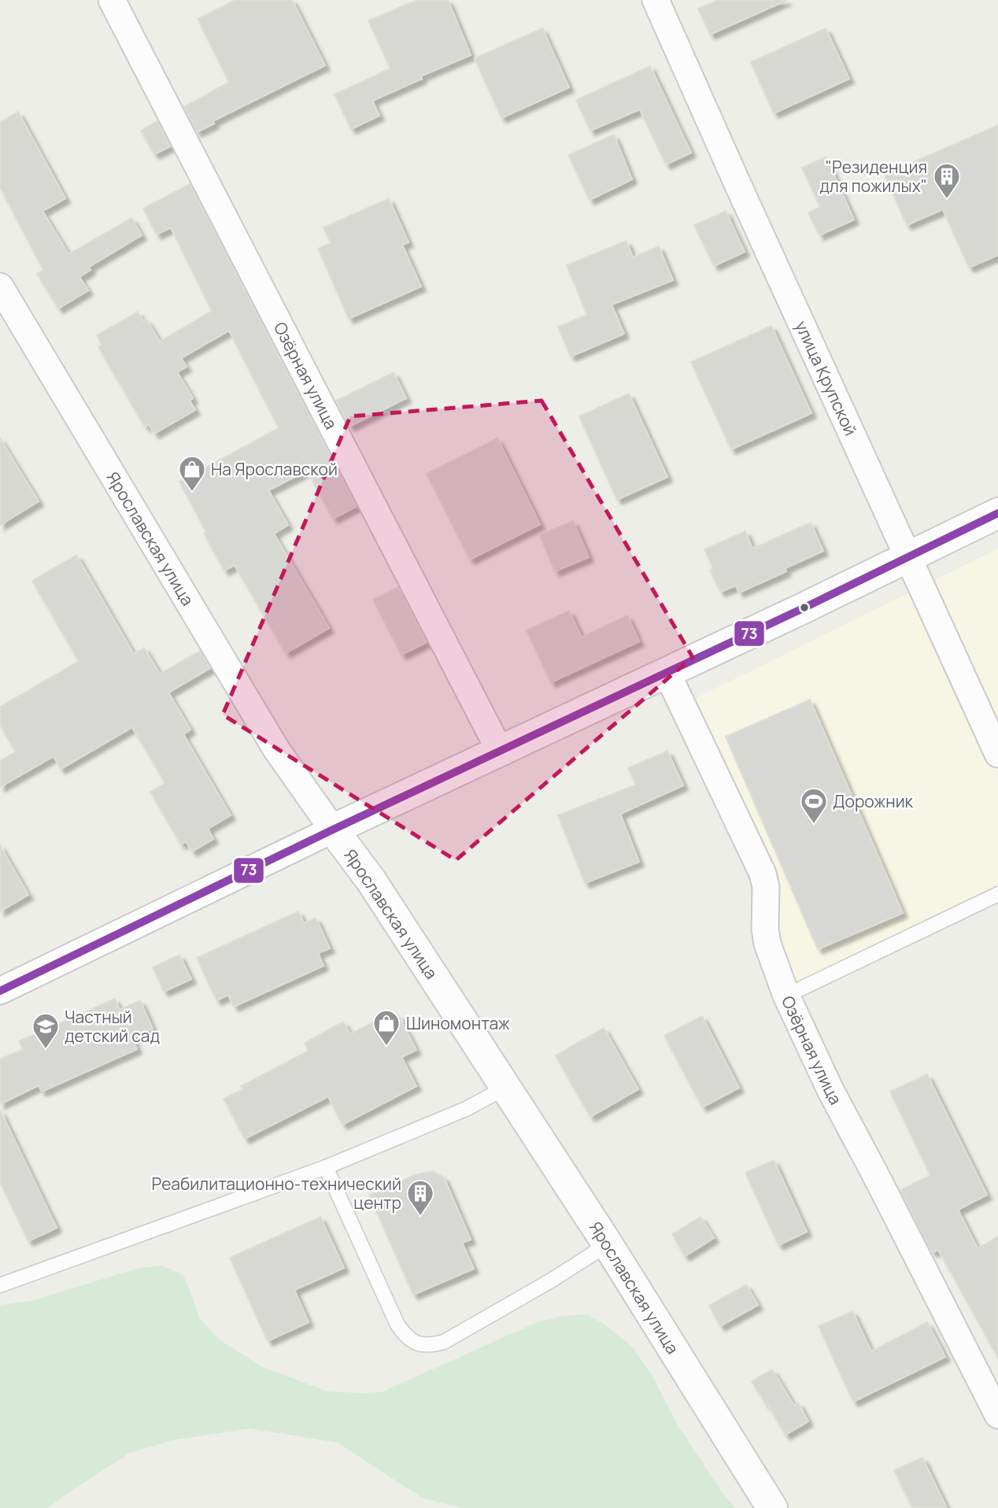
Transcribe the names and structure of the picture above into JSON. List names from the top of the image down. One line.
{"streets":{"main road":["Ярославская улица"],"street":["Озёрная улица","улица Крупской"]},"places":{"building":["\"Резиденция для пожилых\"","Реабилитационно-технический центр"],"shop":["На Ярославской","Шиномонтаж"],"sports":["Дорожник"],"school or university":["Частный детский сад"]},"lines":["transit line 73"]}
